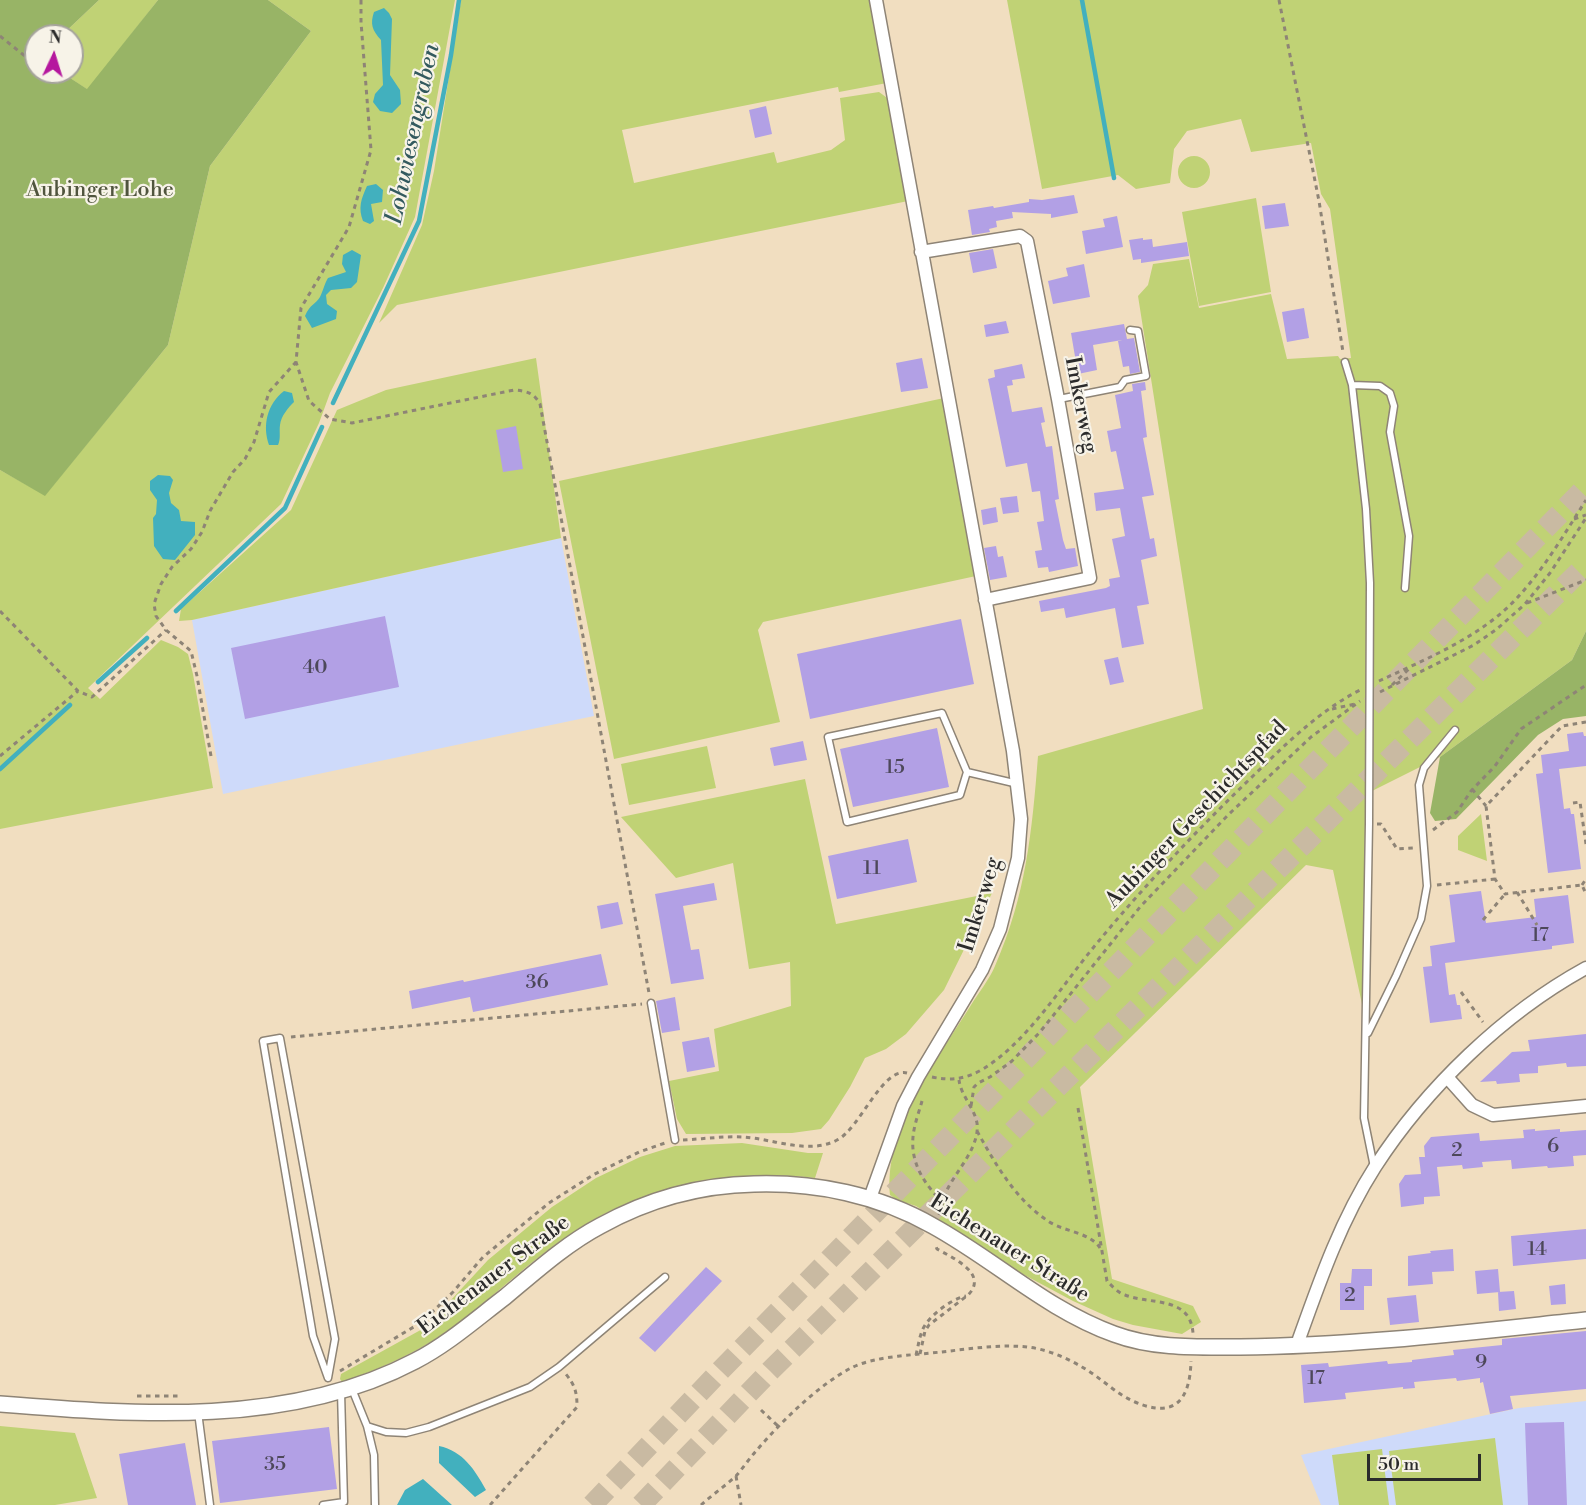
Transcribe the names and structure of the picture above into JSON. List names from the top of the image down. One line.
{"streets":{"street":["Imkerweg","Eichenauer Straße"],"path":["Aubinger Geschichtspfad"]},"crossings":[["Imkerweg","Eichenauer Straße"]],"water":["Lohwiesengraben"],"parks":["Aubinger Lohe"],"house_numbers":["40","15","11","17","36","6","2","14","2","9","17","35"],"scale_bar":"50 m","north":"top"}
